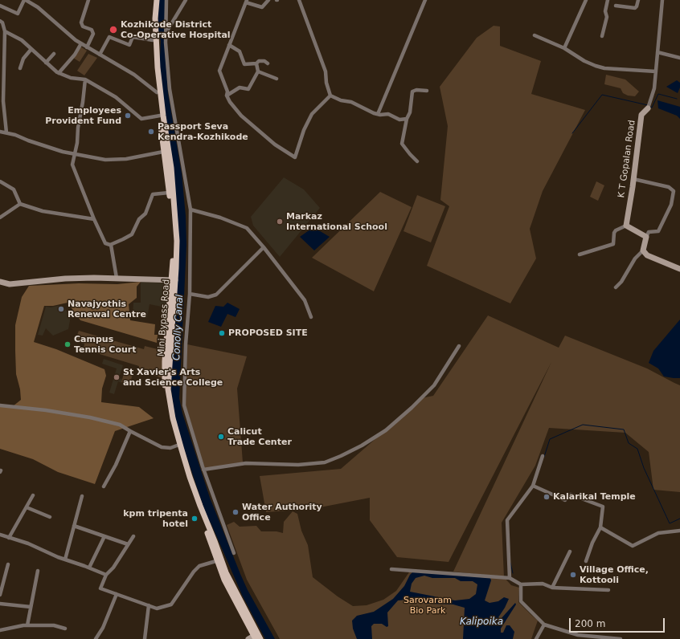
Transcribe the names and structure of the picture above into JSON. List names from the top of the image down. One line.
{"streets":{"main road":["Mini Bypass Road"],"street":["K T Gopalan Road"]},"water":["Conolly Canal","Kalipoika"],"parks":["Sarovaram Bio Park"],"places":["Kozhikode District Co-Operative Hospital","Employees Provident Fund","Passport Seva Kendra-Kozhikode","Markaz International School","Navajyothis Renewal Centre","PROPOSED SITE","Campus Tennis Court","St Xavier's Arts and Science College","Calicut Trade Center","Kalarikal Temple","Water Authority Office","kpm tripenta hotel","Village Office, Kottooli"],"scale_bar":"200 m"}
